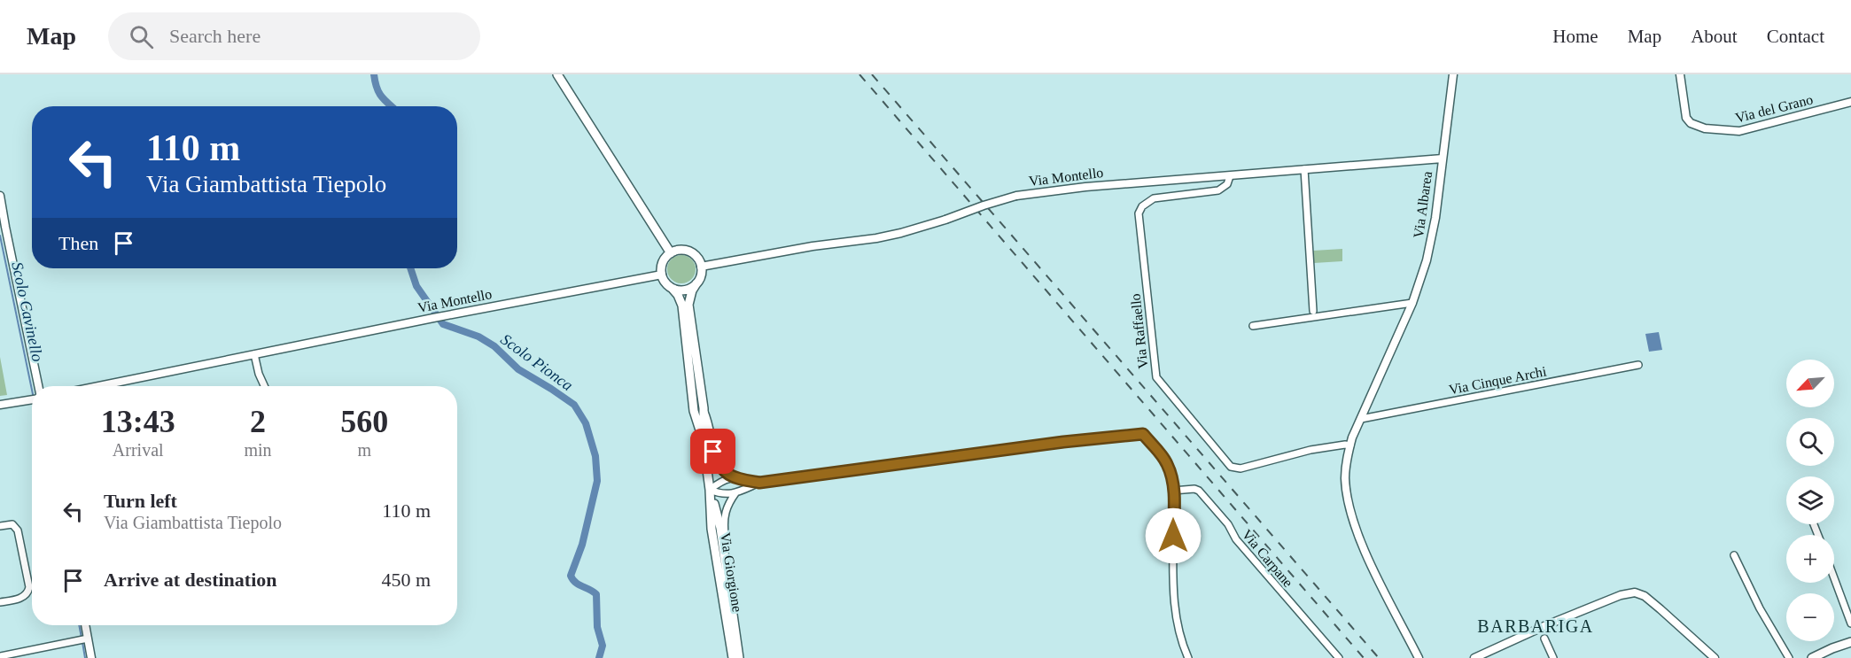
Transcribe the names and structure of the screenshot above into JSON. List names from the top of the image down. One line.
{"streets":{"main road":["Via Giorgione"],"street":["Via del Grano","Via Montello","Via Albarea","Via Raffaello","Via Cinque Archi","Via Carpane"]},"crossings":[["Via Montello","Via Albarea"],["Via Montello","Via Raffaello"],["Via Montello","Via Giorgione"],["Via Albarea","Via Raffaello"],["Via Albarea","Via Cinque Archi"]],"districts":["BARBARIGA"],"water":["Scolo Cavinello","Scolo Pionca"],"north":"bottom left","page":{"header":"Map","search":"Search here","nav":["Home","Map","About","Contact"],"turn":["110 m","Via Giambattista Tiepolo"],"then":"Then","map_buttons":["+","−"],"eta":["13:43","Arrival","2","min","560","m"],"list":[{"name":"Turn left","note":"Via Giambattista Tiepolo","value":"110 m"},{"name":"Arrive at destination","value":"450 m"}]}}
